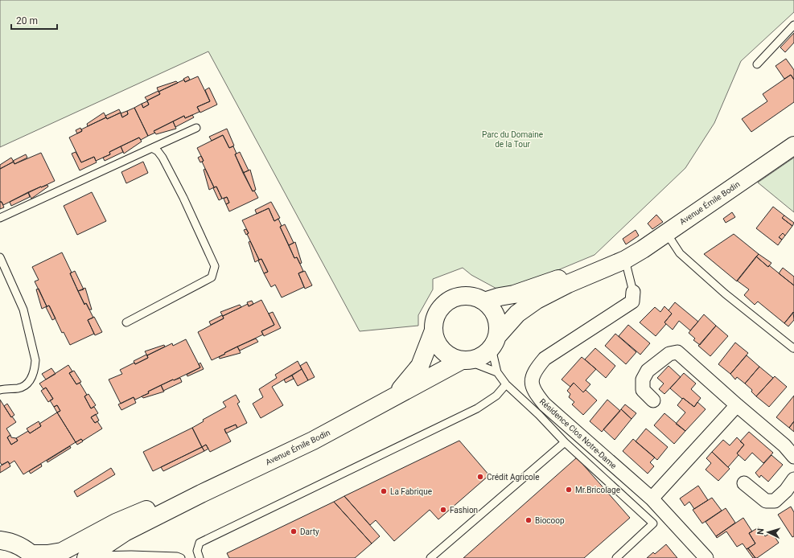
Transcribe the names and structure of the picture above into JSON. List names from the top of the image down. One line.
{"streets":{"main road":["Avenue Émile Bodin"],"street":["Résidence Clos Notre-Dame"]},"parks":["Parc du Domaine de la Tour"],"places":["Crédit Agricole","Mr.Bricolage","La Fabrique","Fashion","Biocoop","Darty"],"scale_bar":"20 m","north":"left"}
